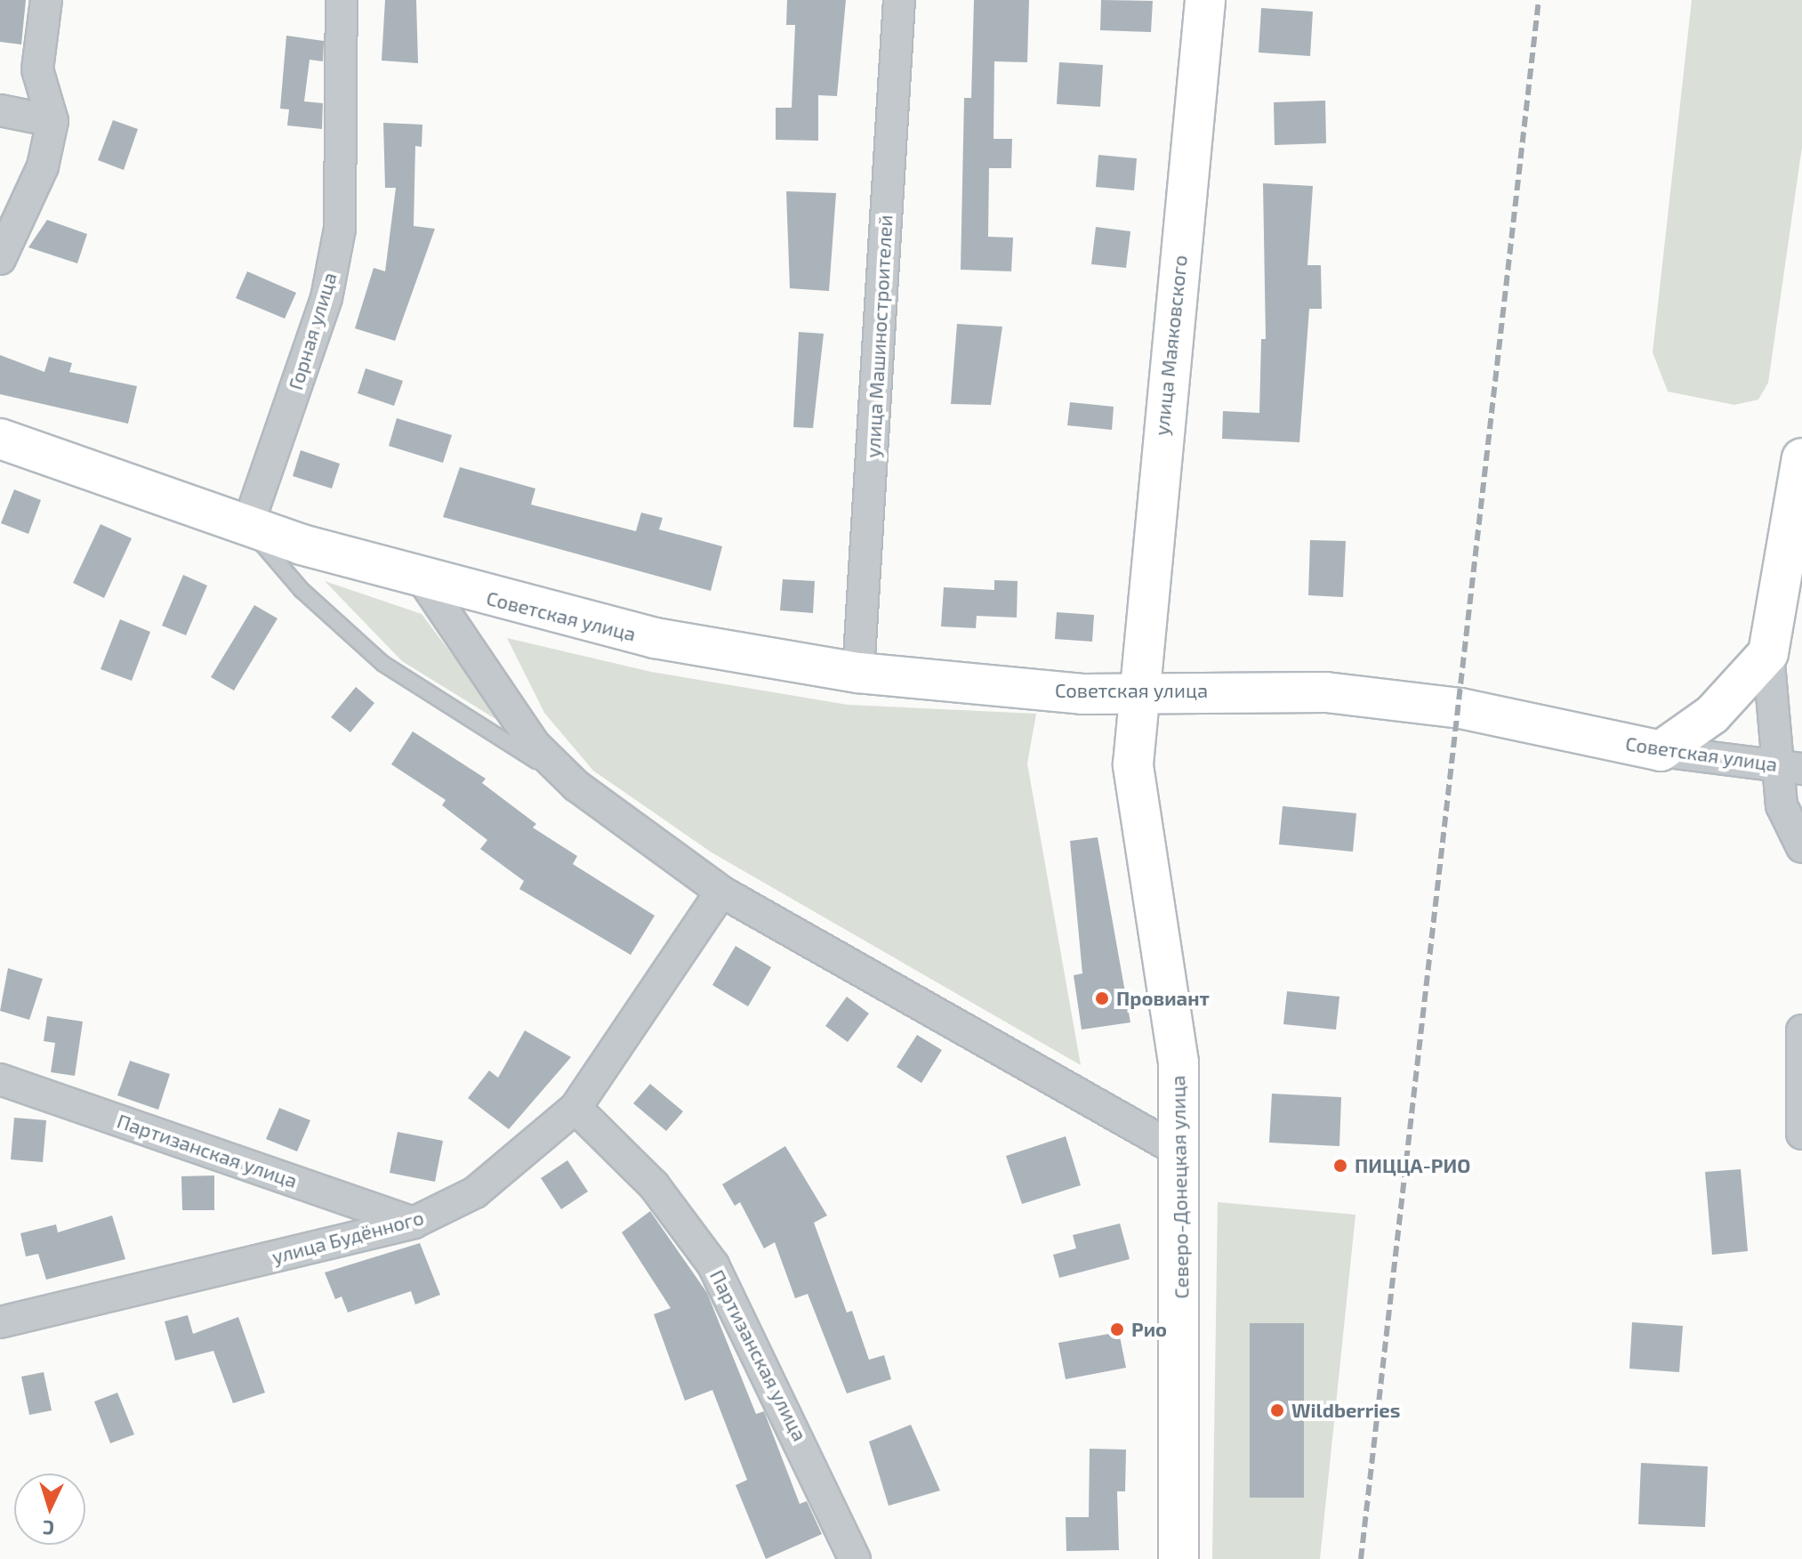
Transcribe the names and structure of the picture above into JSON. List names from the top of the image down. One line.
{"streets":{"main road":["улица Маяковского","Советская улица","Северо-Донецкая улица"],"street":["Горная улица","улица Машиностроителей","Партизанская улица","улица Будённого"]},"crossings":[["Горная улица","Советская улица"],["улица Машиностроителей","Советская улица"],["улица Маяковского","Советская улица"],["улица Маяковского","Северо-Донецкая улица"],["Советская улица","Северо-Донецкая улица"],["Партизанская улица","улица Будённого"]],"places":["Провиант","ПИЦЦА-РИО","Рио","Wildberries"],"north":"bottom"}
